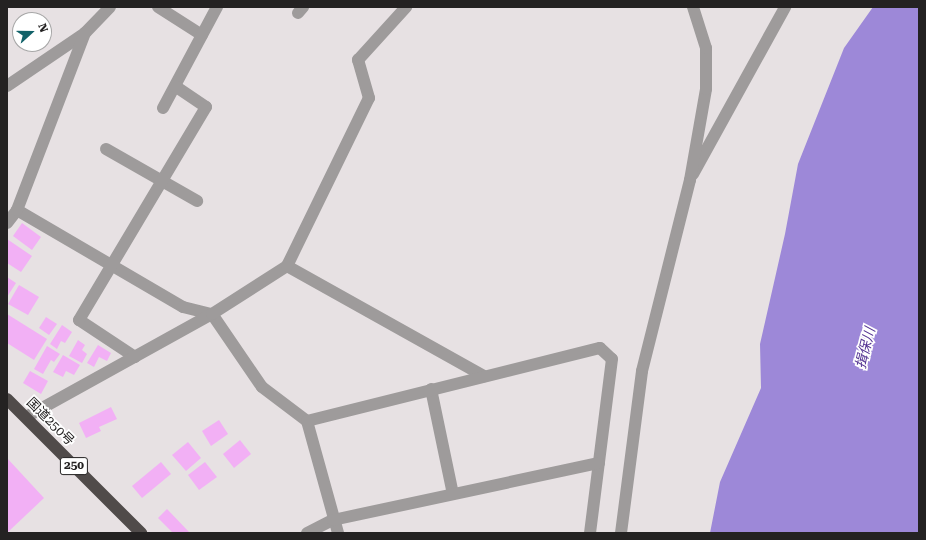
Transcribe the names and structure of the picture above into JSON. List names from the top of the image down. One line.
{"streets":{"highway":["国道250号","250"]},"water":["揖保川"],"north":"right"}
